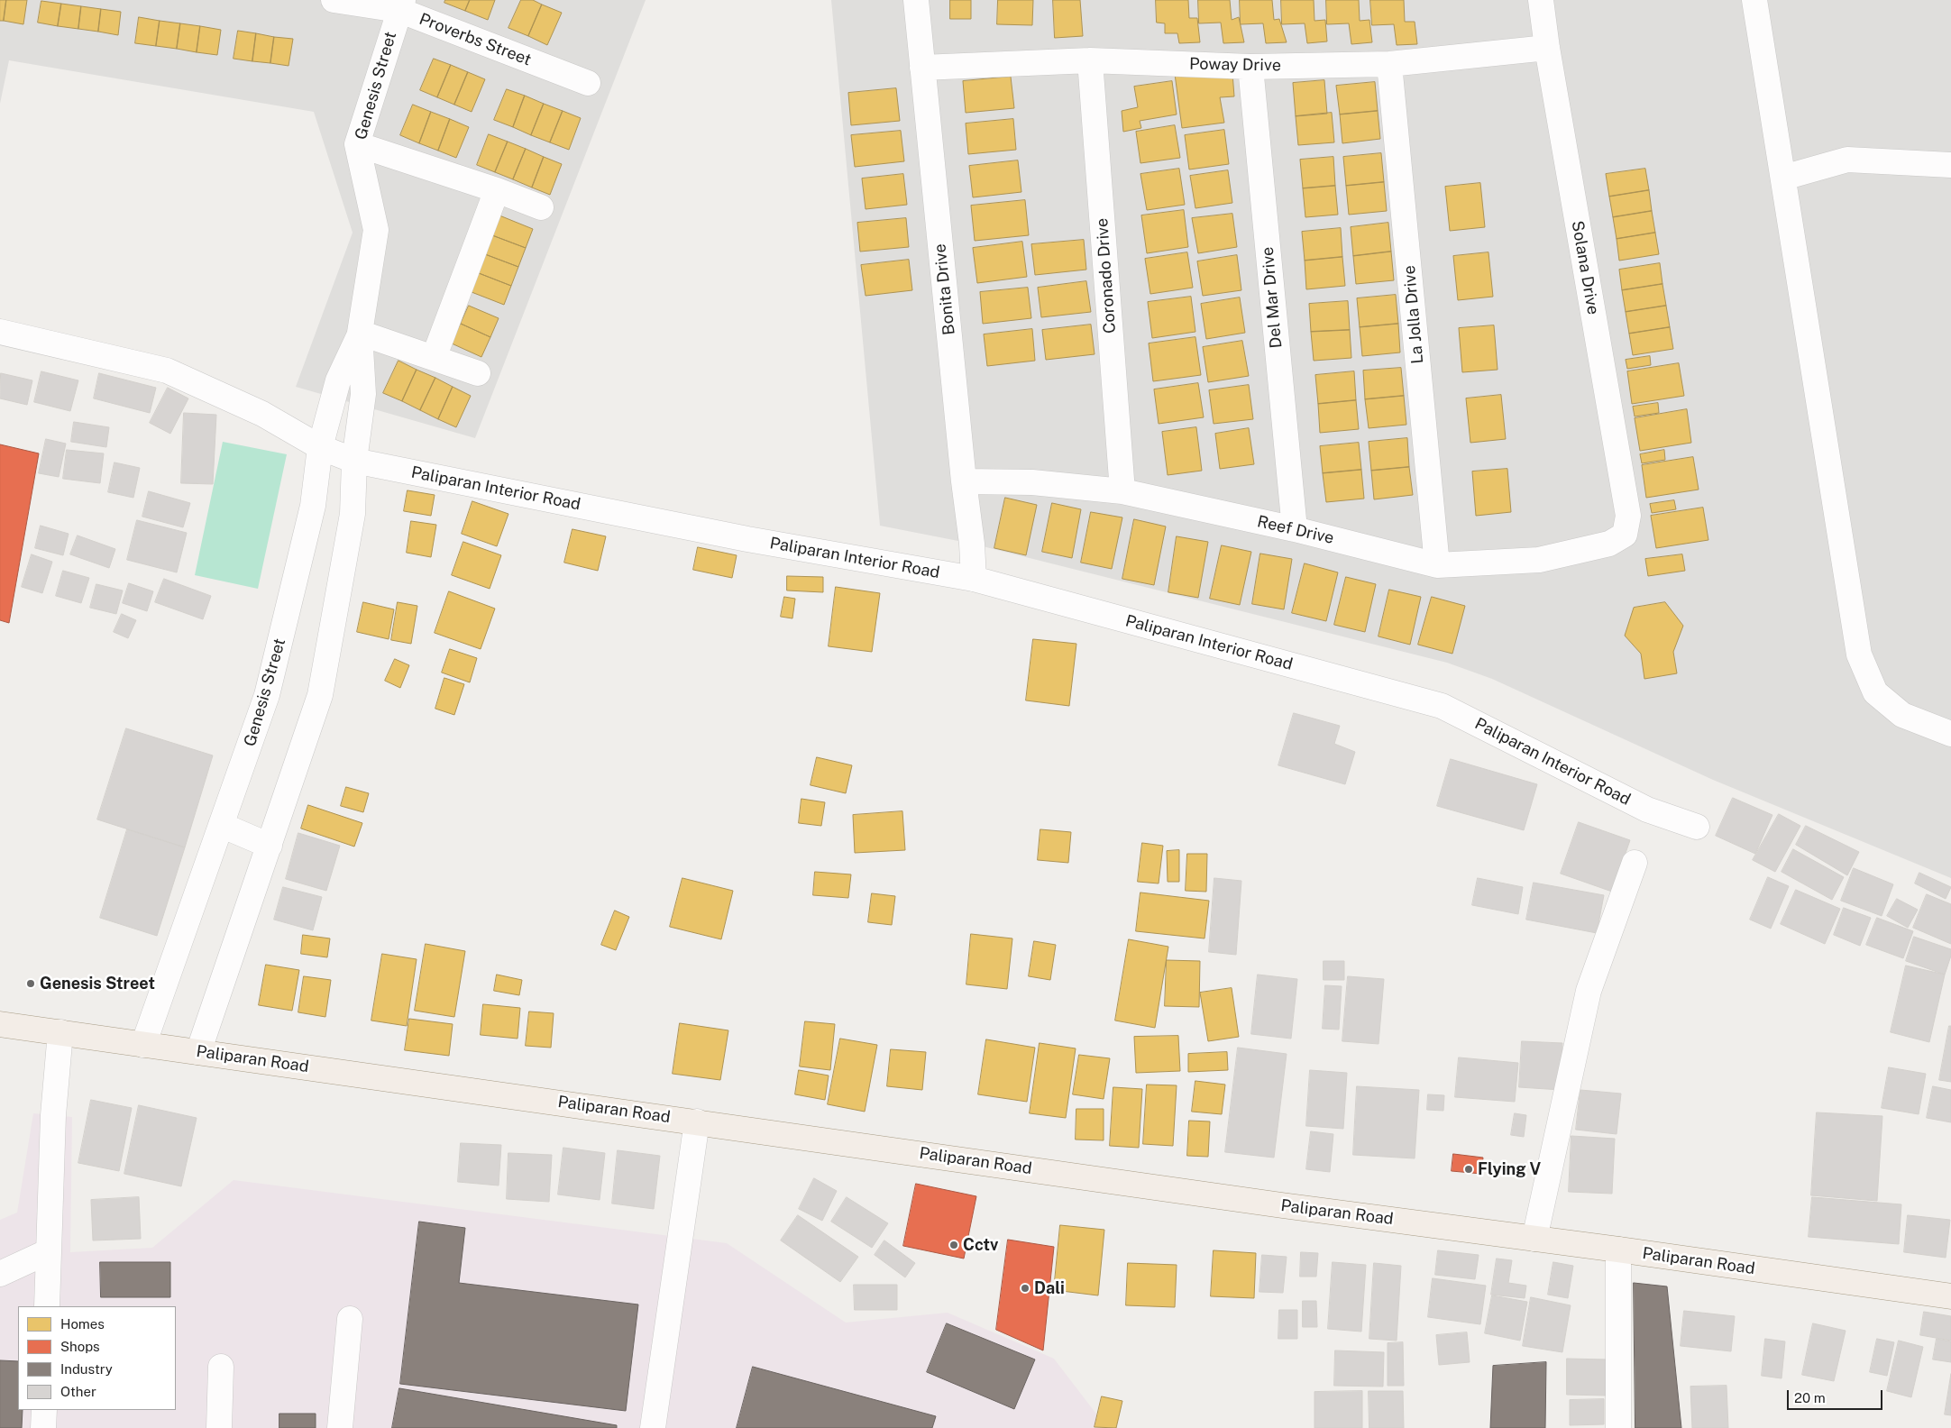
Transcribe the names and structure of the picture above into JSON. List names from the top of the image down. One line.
{"streets":{"main road":["Paliparan Road"],"street":["Proverbs Street","Poway Drive","Genesis Street","Solana Drive","Coronado Drive","Bonita Drive","Del Mar Drive","La Jolla Drive","Paliparan Interior Road","Reef Drive"]},"crossings":[["Proverbs Street","Genesis Street"],["Poway Drive","Solana Drive"],["Poway Drive","Coronado Drive"],["Poway Drive","Bonita Drive"],["Poway Drive","Del Mar Drive"],["Poway Drive","La Jolla Drive"],["Genesis Street","Paliparan Interior Road"],["Genesis Street","Paliparan Road"],["Solana Drive","Reef Drive"],["Coronado Drive","Reef Drive"],["Bonita Drive","Paliparan Interior Road"],["Bonita Drive","Reef Drive"],["Del Mar Drive","Reef Drive"],["La Jolla Drive","Reef Drive"]],"places":["Genesis Street","Flying V","Cctv","Dali"],"legend":["Homes","Shops","Industry","Other"],"scale_bar":"20 m"}
